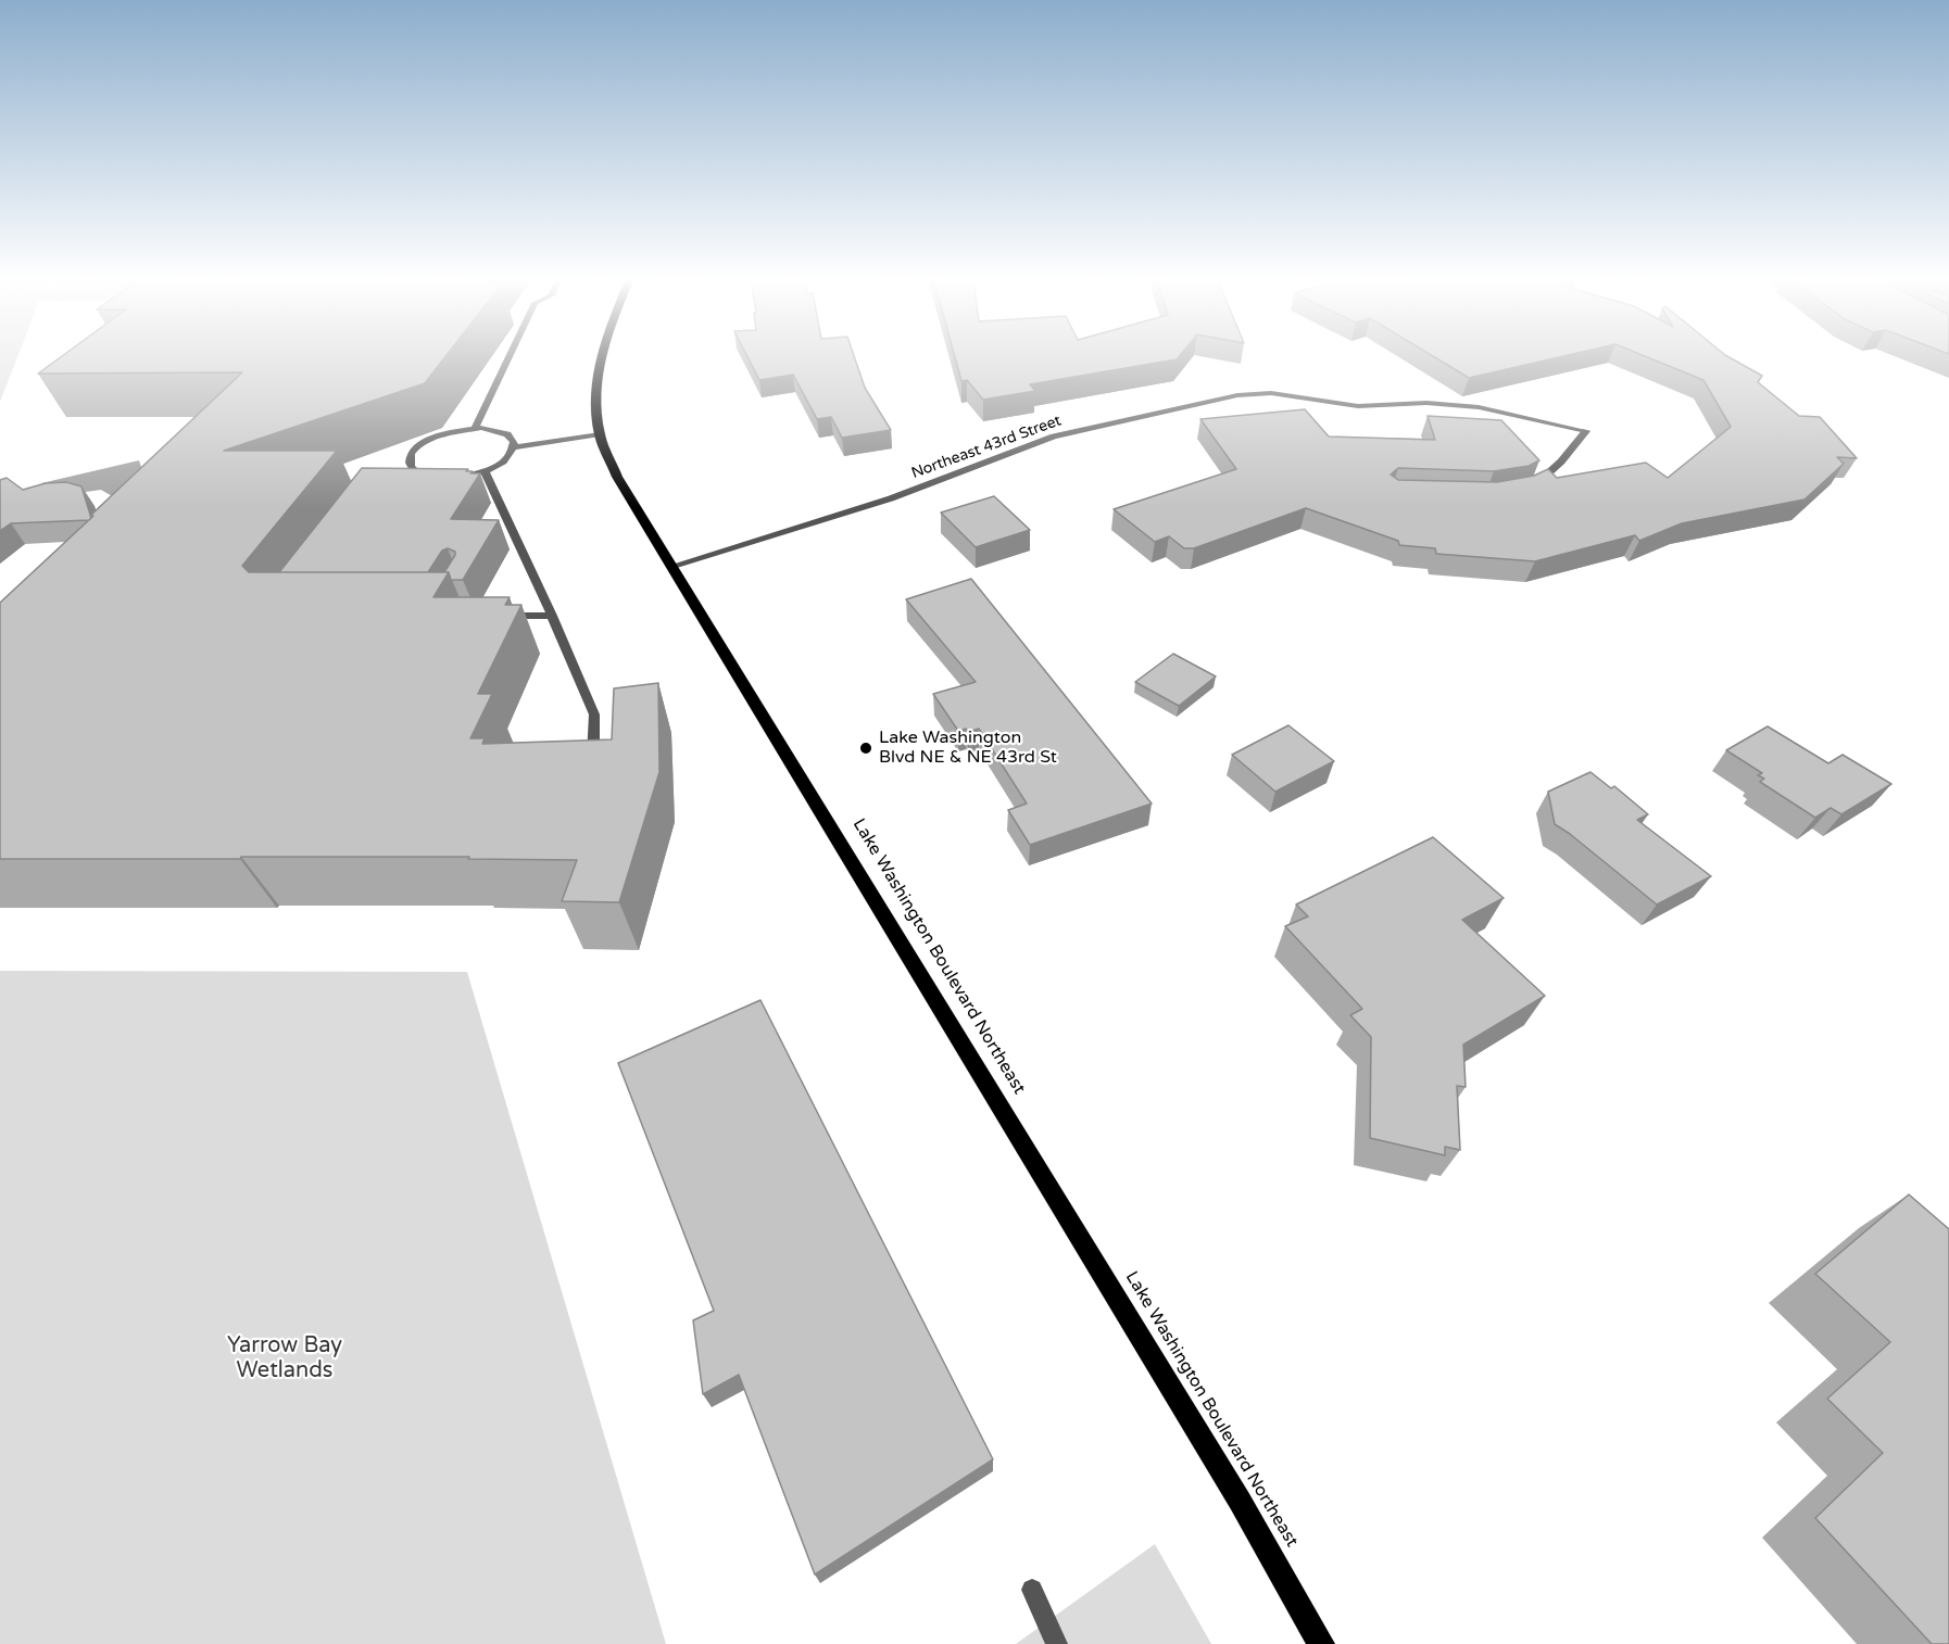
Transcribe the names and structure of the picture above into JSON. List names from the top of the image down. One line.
{"streets":{"main road":["Lake Washington Boulevard Northeast"],"street":["Northeast 43rd Street"]},"crossings":[["Northeast 43rd Street","Lake Washington Boulevard Northeast"]],"parks":["Yarrow Bay Wetlands"],"places":["Lake Washington Blvd NE & NE 43rd St"]}
